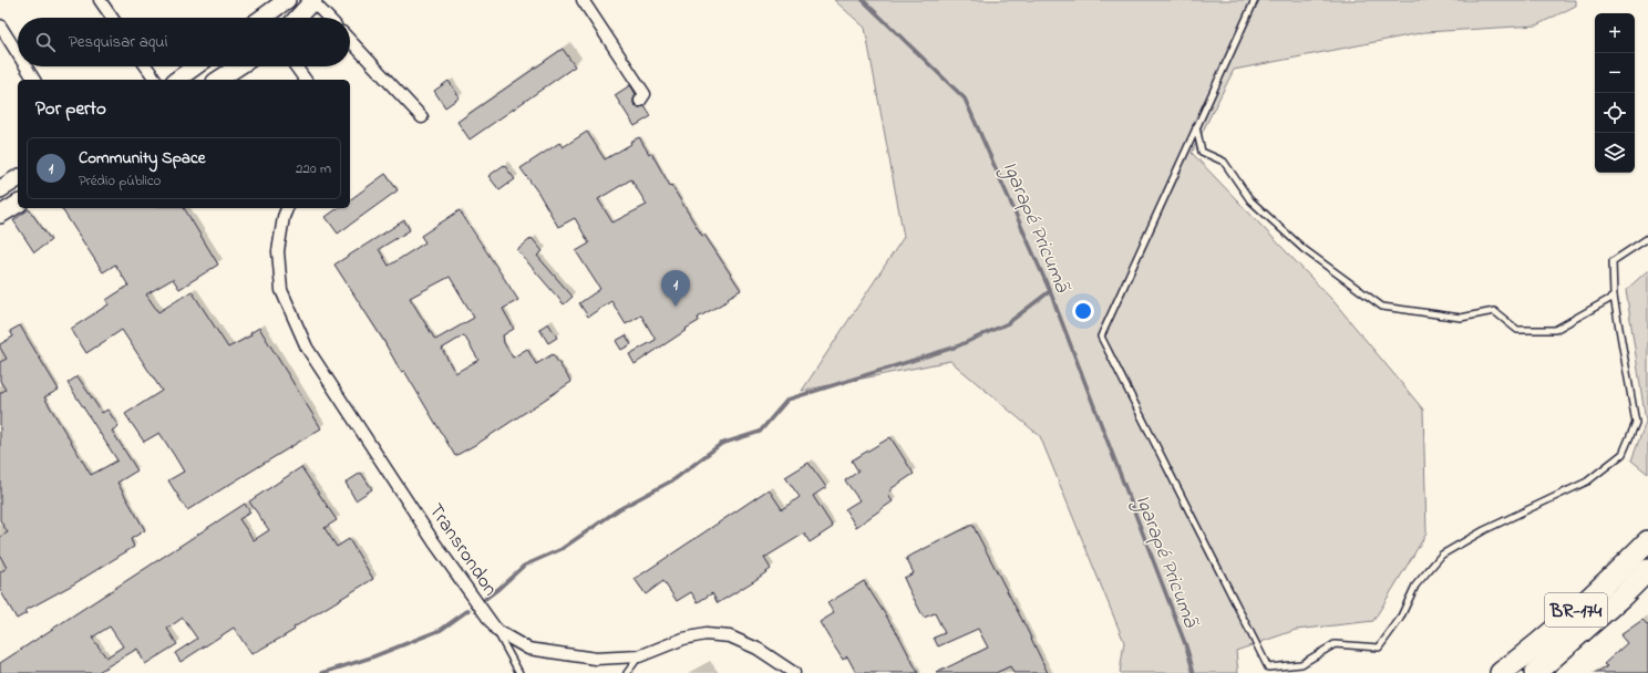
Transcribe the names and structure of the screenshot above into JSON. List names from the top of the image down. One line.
{"streets":{"highway":["BR-174"],"street":["Transrondon"]},"water":["Igarapé Pricumã"],"page":{"map_buttons":["+","−"],"search":"Pesquisar aqui","heading":"Por perto","list":[{"mark":"1","name":"Community Space","note":"Prédio público","value":"220 m"}],"pins":"1"}}
